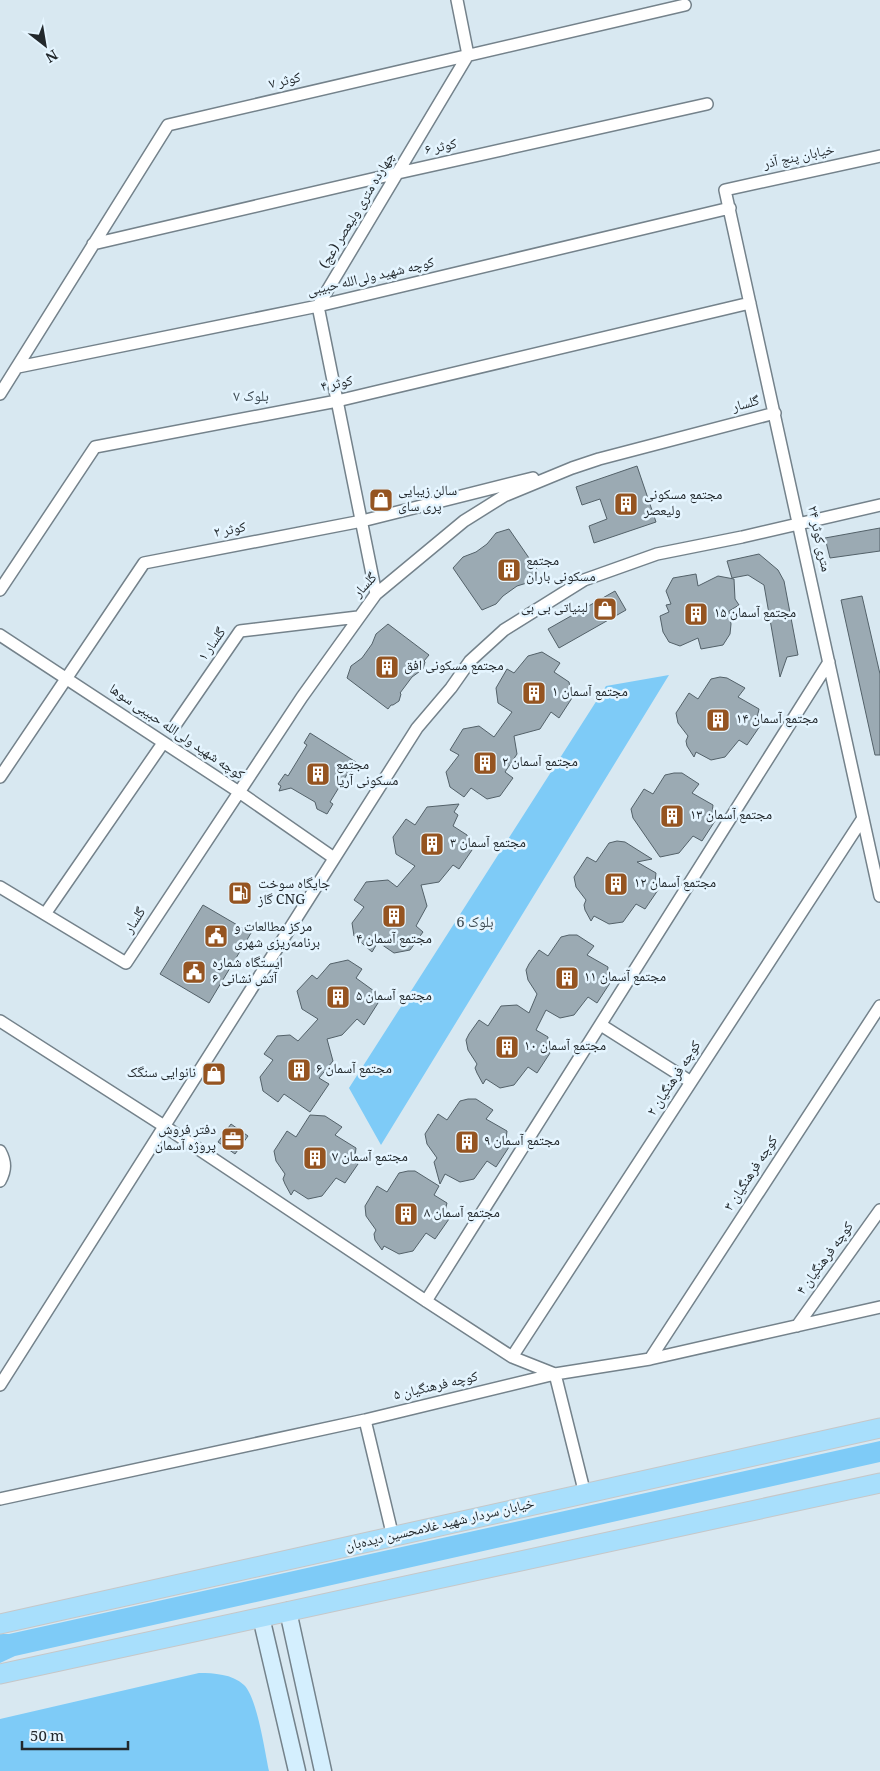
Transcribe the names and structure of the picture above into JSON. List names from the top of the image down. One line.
{"streets":{"main road":["خیابان سردار شهید غلامحسین دیده‌بان"],"street":["کوثر ۷","کوثر ۶","خیابان پنج آذر","چهارده متری ولیعصر (عج)","کوچه شهید ولی‌الله حبیبی","کوثر ۴","گلسار","کوثر ۲","۲۴ متری کوثر","گلسار ۱","کوچه شهید ولی‌الله حبیبی سوها","کوچه فرهنگیان ۲","کوچه فرهنگیان ۳","کوچه فرهنگیان ۴","کوچه فرهنگیان ۵"]},"crossings":[["کوثر ۷","کوثر ۶"],["کوثر ۷","چهارده متری ولیعصر (عج)"],["کوثر ۷","کوچه شهید ولی‌الله حبیبی"],["کوثر ۶","چهارده متری ولیعصر (عج)"],["خیابان پنج آذر","۲۴ متری کوثر"],["چهارده متری ولیعصر (عج)","کوچه شهید ولی‌الله حبیبی"],["کوچه شهید ولی‌الله حبیبی","۲۴ متری کوثر"],["کوثر ۴","۲۴ متری کوثر"],["گلسار","کوثر ۲"],["گلسار","۲۴ متری کوثر"],["گلسار","گلسار ۱"],["گلسار","کوچه شهید ولی‌الله حبیبی سوها"],["کوثر ۲","کوچه شهید ولی‌الله حبیبی سوها"],["۲۴ متری کوثر","کوچه فرهنگیان ۲"],["کوچه فرهنگیان ۳","کوچه فرهنگیان ۵"],["کوچه فرهنگیان ۴","کوچه فرهنگیان ۵"]],"districts":["بلوک ۷","بلوک 6"],"places":{"shop":["سالن زیبایی پری سای","لبنیاتی بی بی","نانوایی سنگک"],"building":["مجتمع مسکونی ولیعصر","مجتمع مسکونی باران","مجتمع آسمان ۱۵","مجتمع مسکونی افق","مجتمع آسمان ۱","مجتمع آسمان ۱۴","مجتمع آسمان ۲","مجتمع مسکونی آریا","مجتمع آسمان ۱۳","مجتمع آسمان ۳","مجتمع آسمان ۱۲","مجتمع آسمان ۴","مجتمع آسمان ۱۱","مجتمع آسمان ۵","مجتمع آسمان ۱۰","مجتمع آسمان ۶","مجتمع آسمان ۹","مجتمع آسمان ۷","مجتمع آسمان ۸"],"fuel station":["جایگاه سوخت گاز CNG"],"public building":["مرکز مطالعات و برنامه‌ریزی شهری","ایستگاه شماره ۶ آتش نشانی"],"office":["دفتر فروش پروژه آسمان"]},"scale_bar":"50 m","north":"bottom right"}
